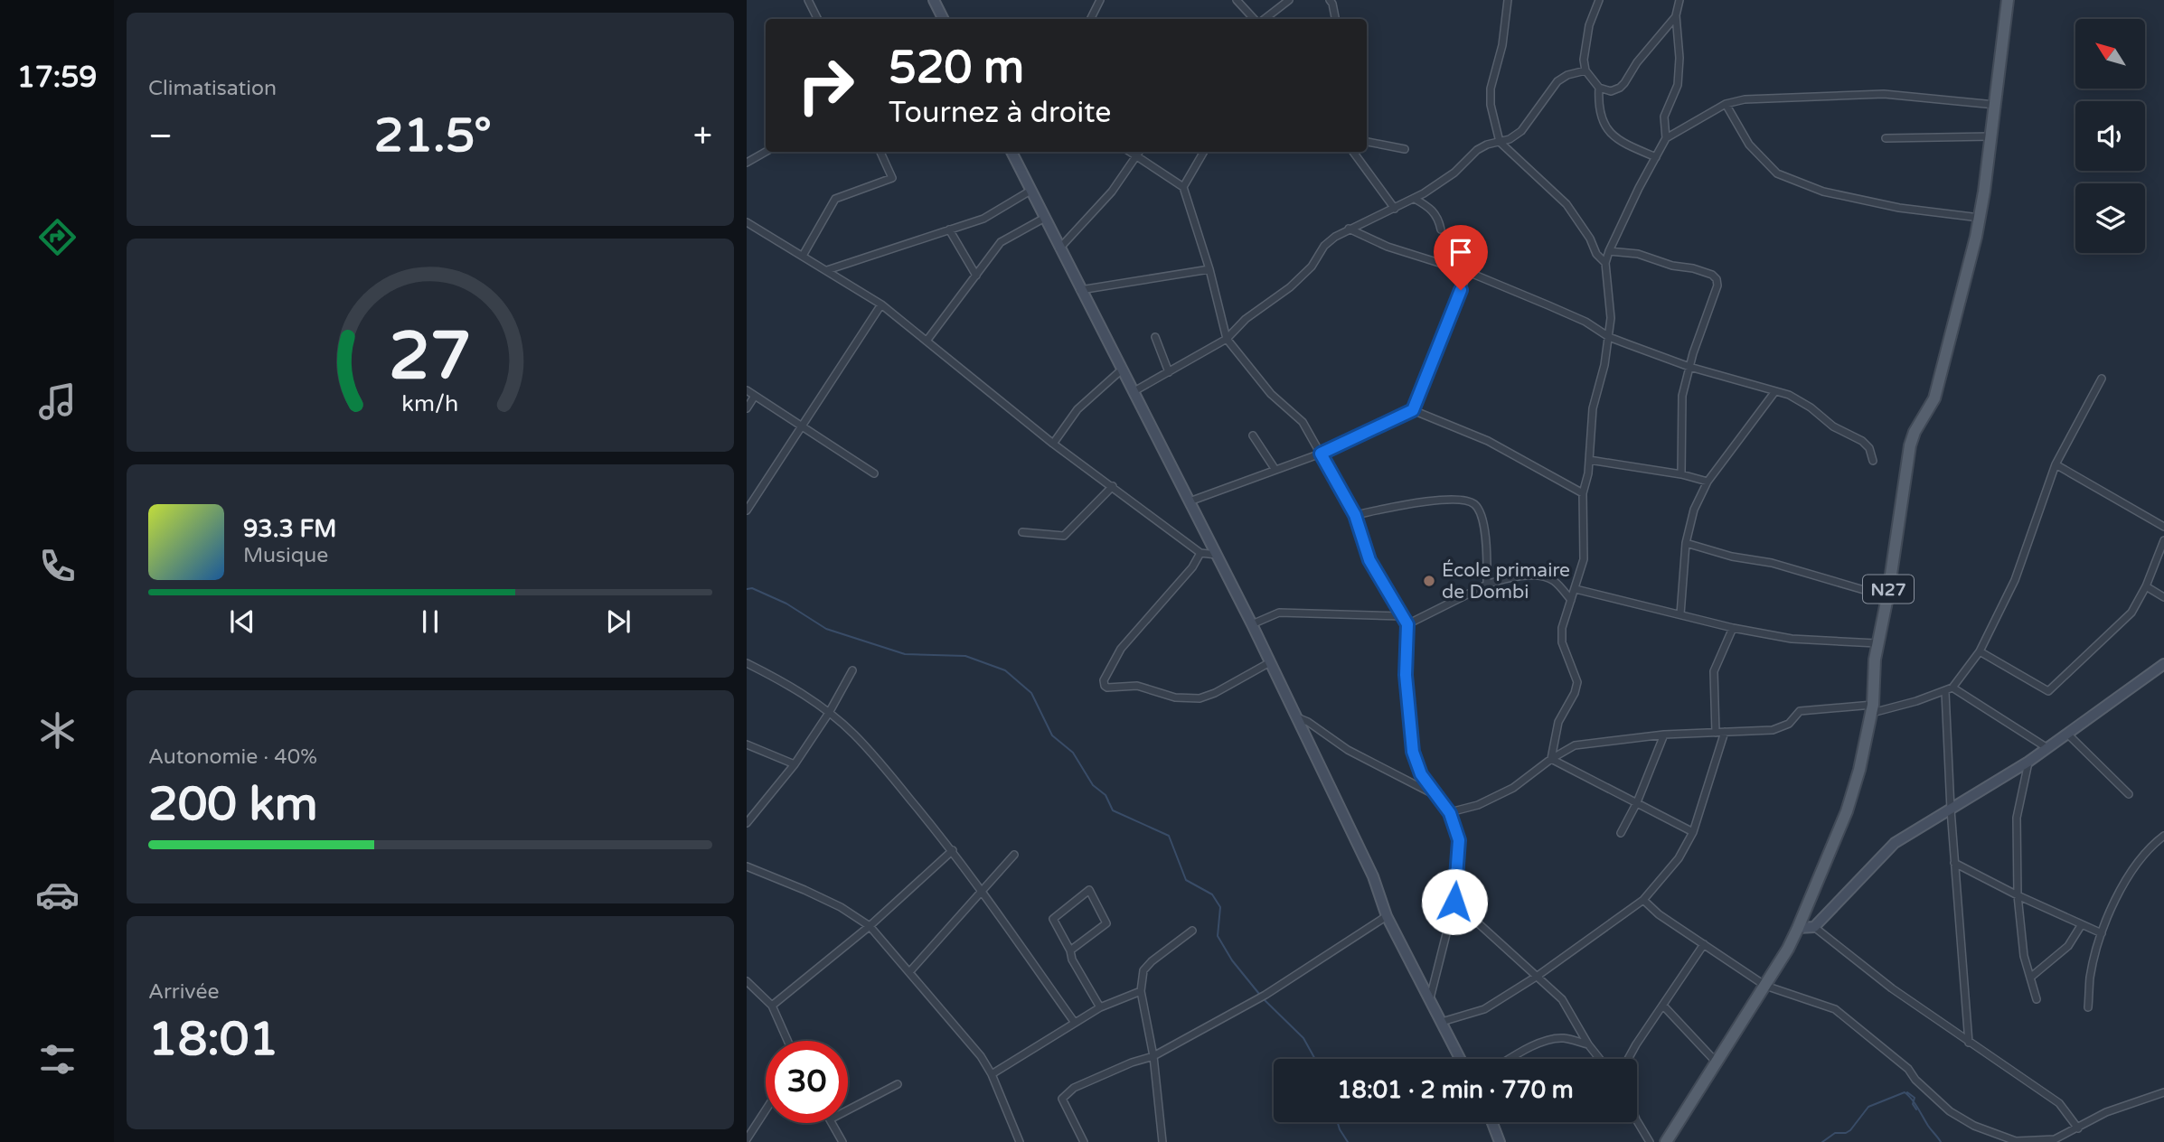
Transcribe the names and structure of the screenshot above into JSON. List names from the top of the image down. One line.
{"streets":{"main road":["N27"]},"places":["École primaire de Dombi"],"north":"top left","page":{"tabs":"17:59","tile":["Climatisation",["Autonomie · 40%","200 km"],["Arrivée","18:01"]],"turn":["520 m","Tournez à droite"],"heat":["−","21.5°","+"],"song":["93.3 FM","Musique"],"limit":"30","trip":"18:01 · 2 min · 770 m","gauge":["27","km/h"]}}
